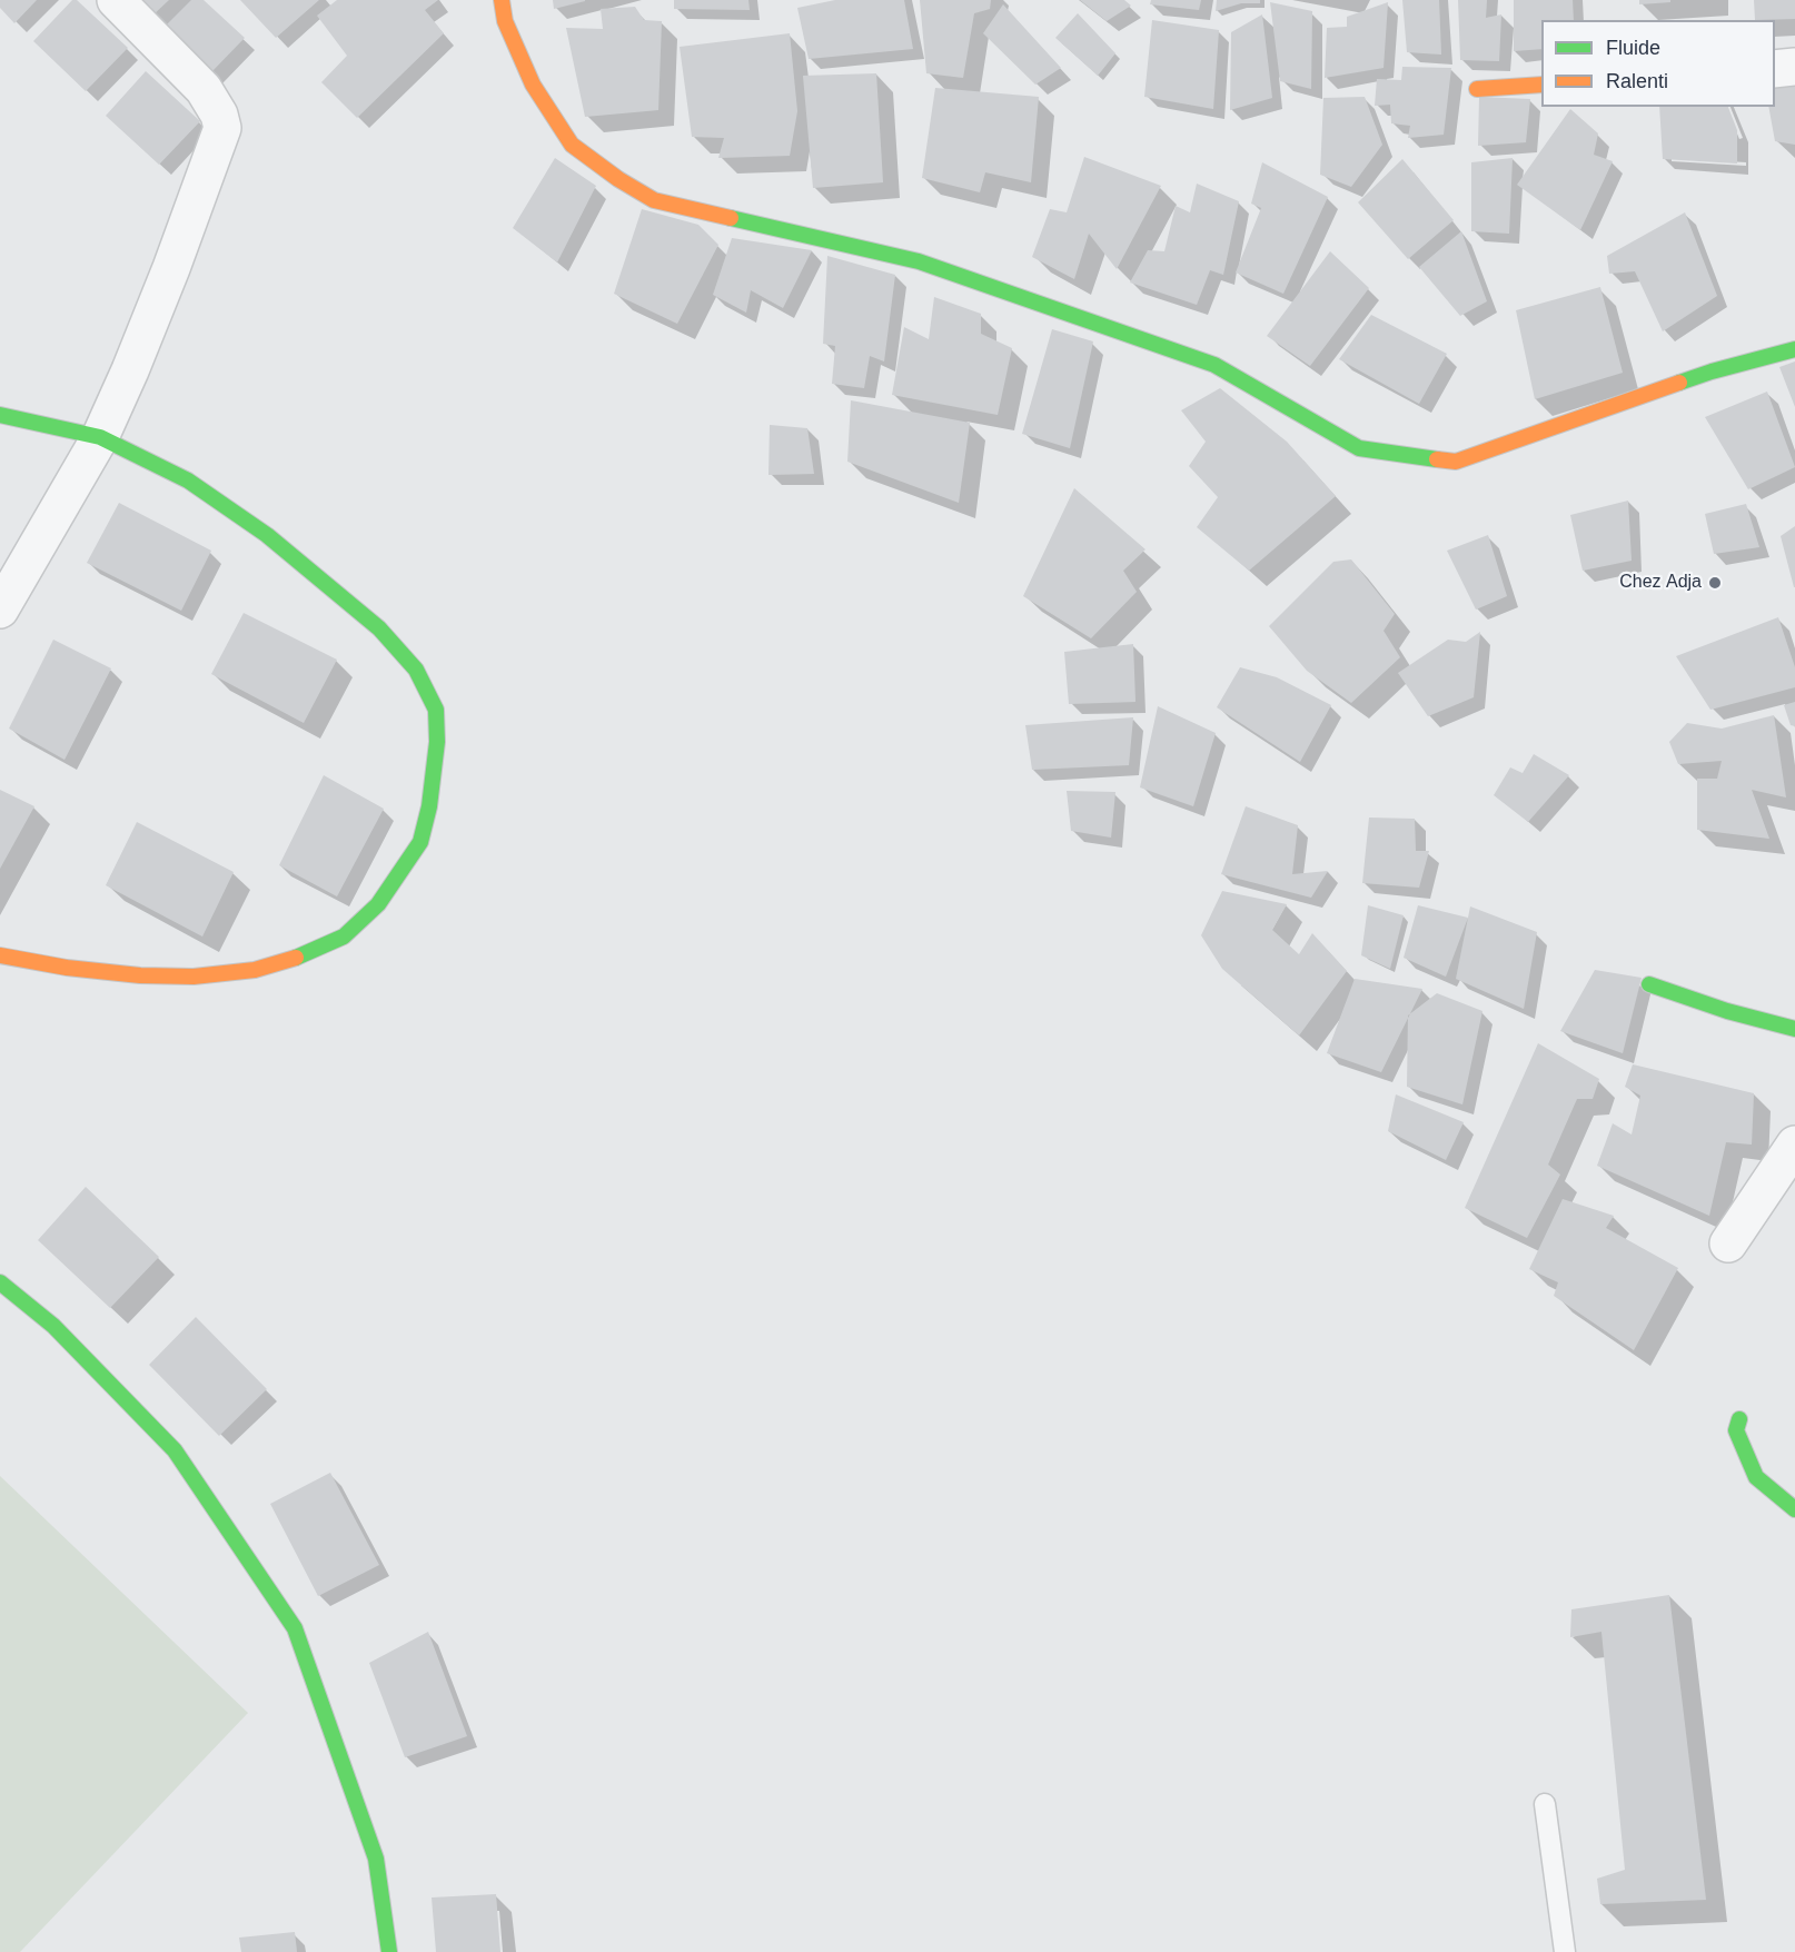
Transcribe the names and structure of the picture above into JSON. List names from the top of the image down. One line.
{"places":["Chez Adja"],"legend":["Fluide","Ralenti"]}
